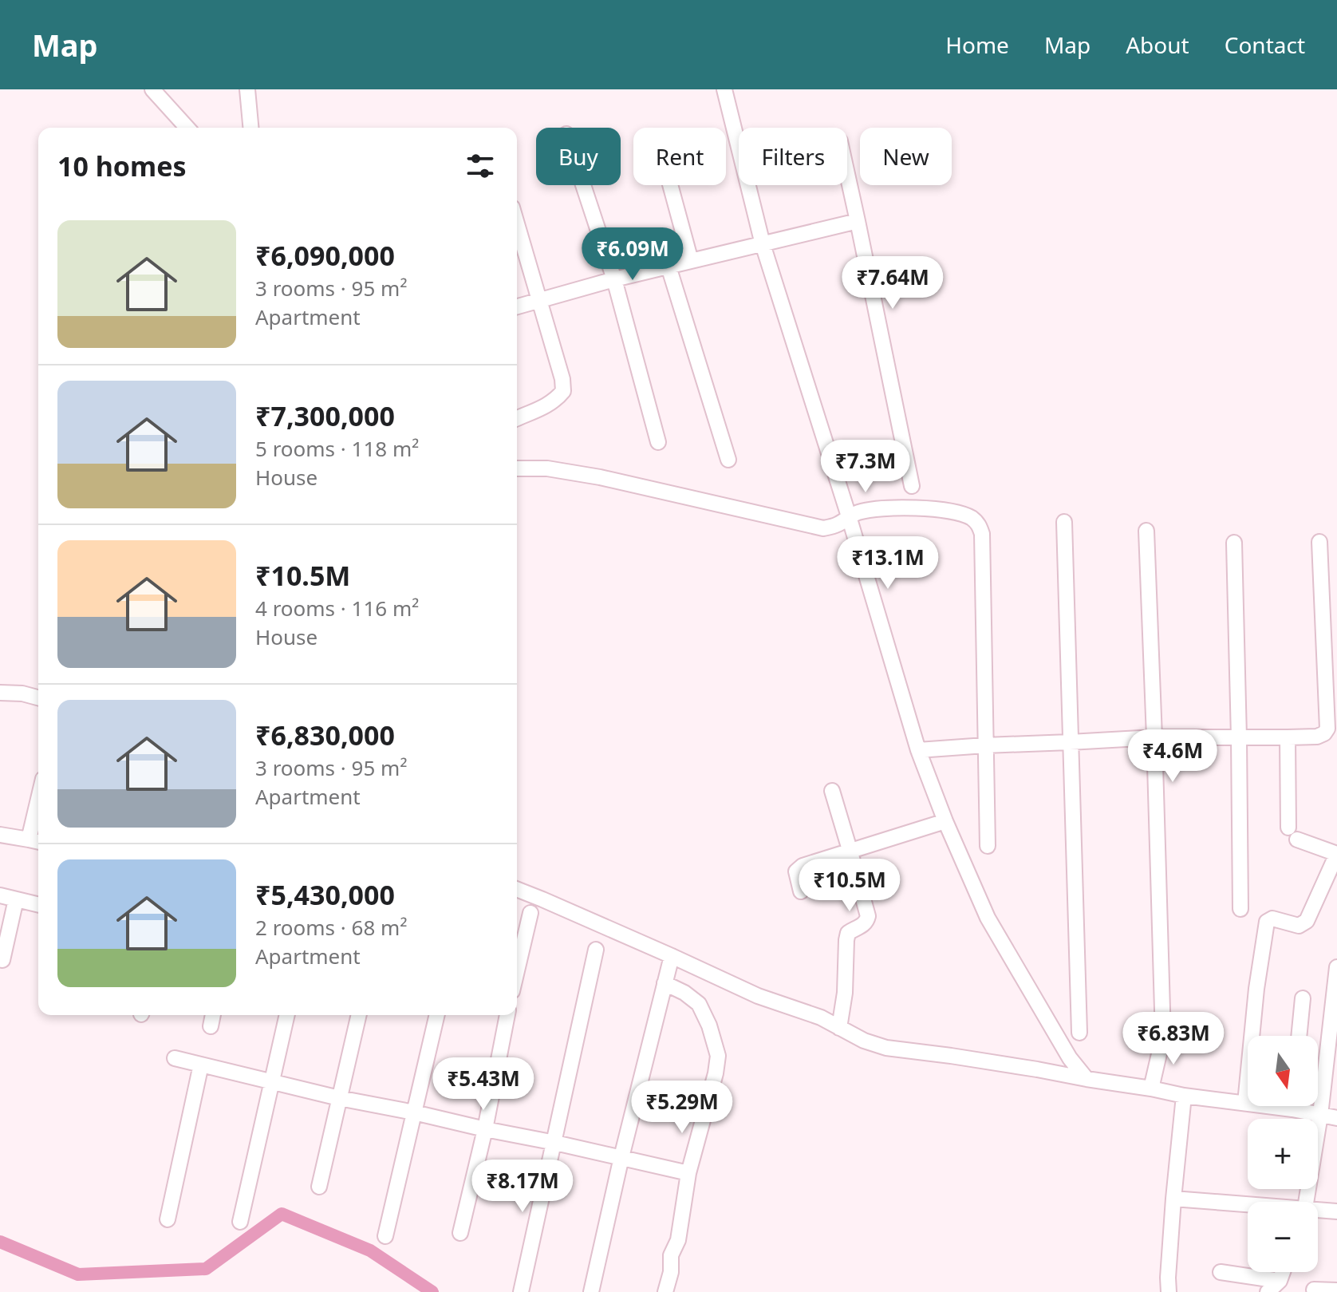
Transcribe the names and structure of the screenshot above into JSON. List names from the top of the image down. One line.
{"north":"bottom","page":{"header":"Map","nav":["Home","Map","About","Contact"],"chip":["Buy","Rent","Filters","New"],"heading":"10 homes","list":[{"name":"₹6,090,000","note":"3 rooms · 95 m² · Apartment"},{"name":"₹7,300,000","note":"5 rooms · 118 m² · House"},{"name":"₹10.5M","note":"4 rooms · 116 m² · House"},{"name":"₹6,830,000","note":"3 rooms · 95 m² · Apartment"},{"name":"₹5,430,000","note":"2 rooms · 68 m² · Apartment"}],"price":["₹6.09M","₹7.64M","₹7.3M","₹13.1M","₹4.6M","₹10.5M","₹6.83M","₹5.43M","₹5.29M","₹8.17M"],"map_buttons":["+","−"]}}
